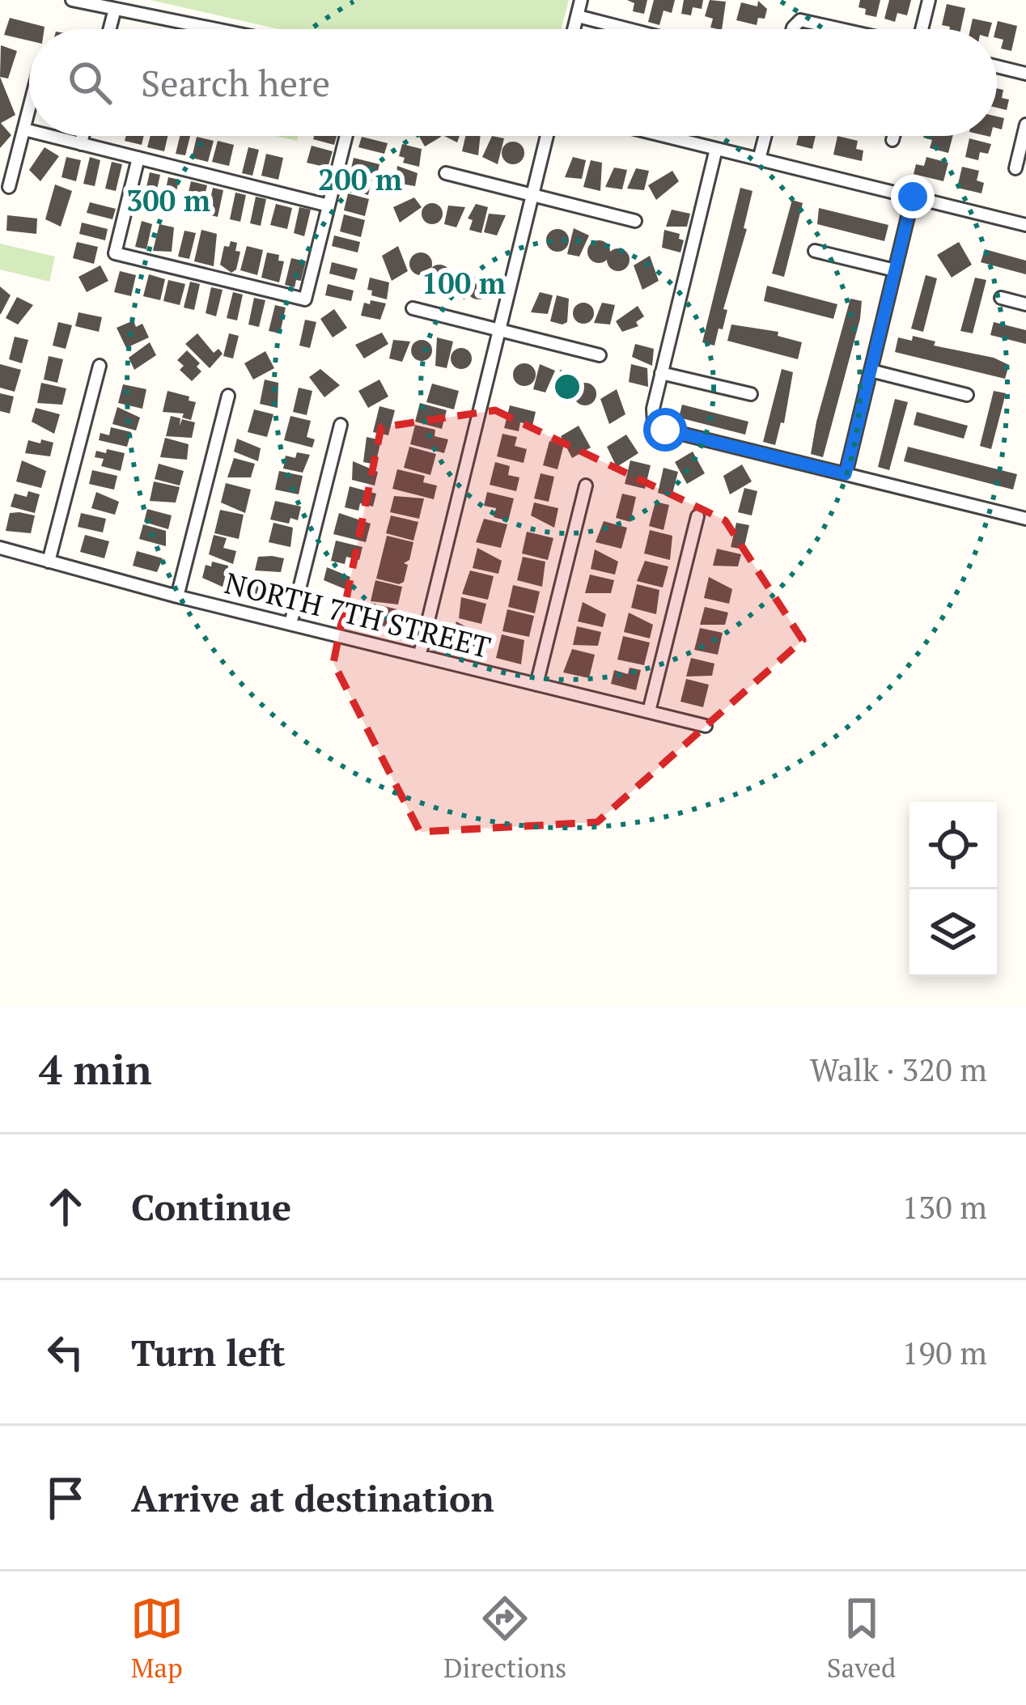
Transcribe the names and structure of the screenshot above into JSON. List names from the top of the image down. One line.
{"streets":{"street":["NORTH 7TH STREET"]},"page":{"search":"Search here","heading":["4 min","Walk · 320 m"],"list":[["Continue","130 m"],["Turn left","190 m"],"Arrive at destination"],"nav":["Map","Directions","Saved"]},"rings":["200 m","300 m","100 m"]}
